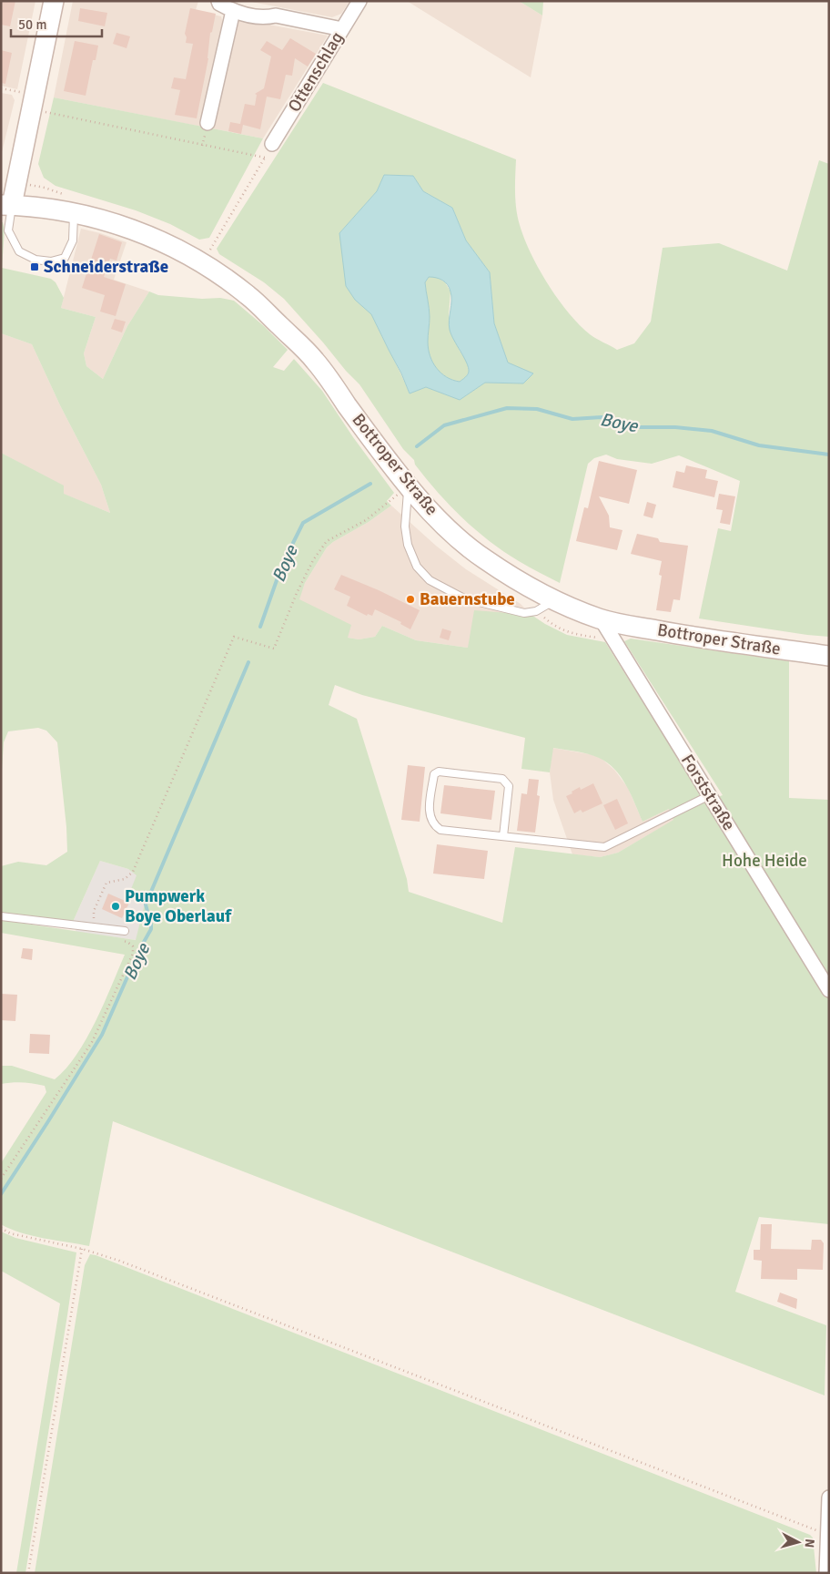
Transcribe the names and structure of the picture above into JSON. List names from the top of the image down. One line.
{"streets":{"main road":["Bottroper Straße"],"street":["Ottenschlag","Forststraße"]},"crossings":[["Bottroper Straße","Forststraße"]],"water":["Boye"],"parks":["Hohe Heide"],"places":{"transit":["Schneiderstraße"],"other":["Bauernstube","Pumpwerk Boye Oberlauf"]},"scale_bar":"50 m","north":"right"}
